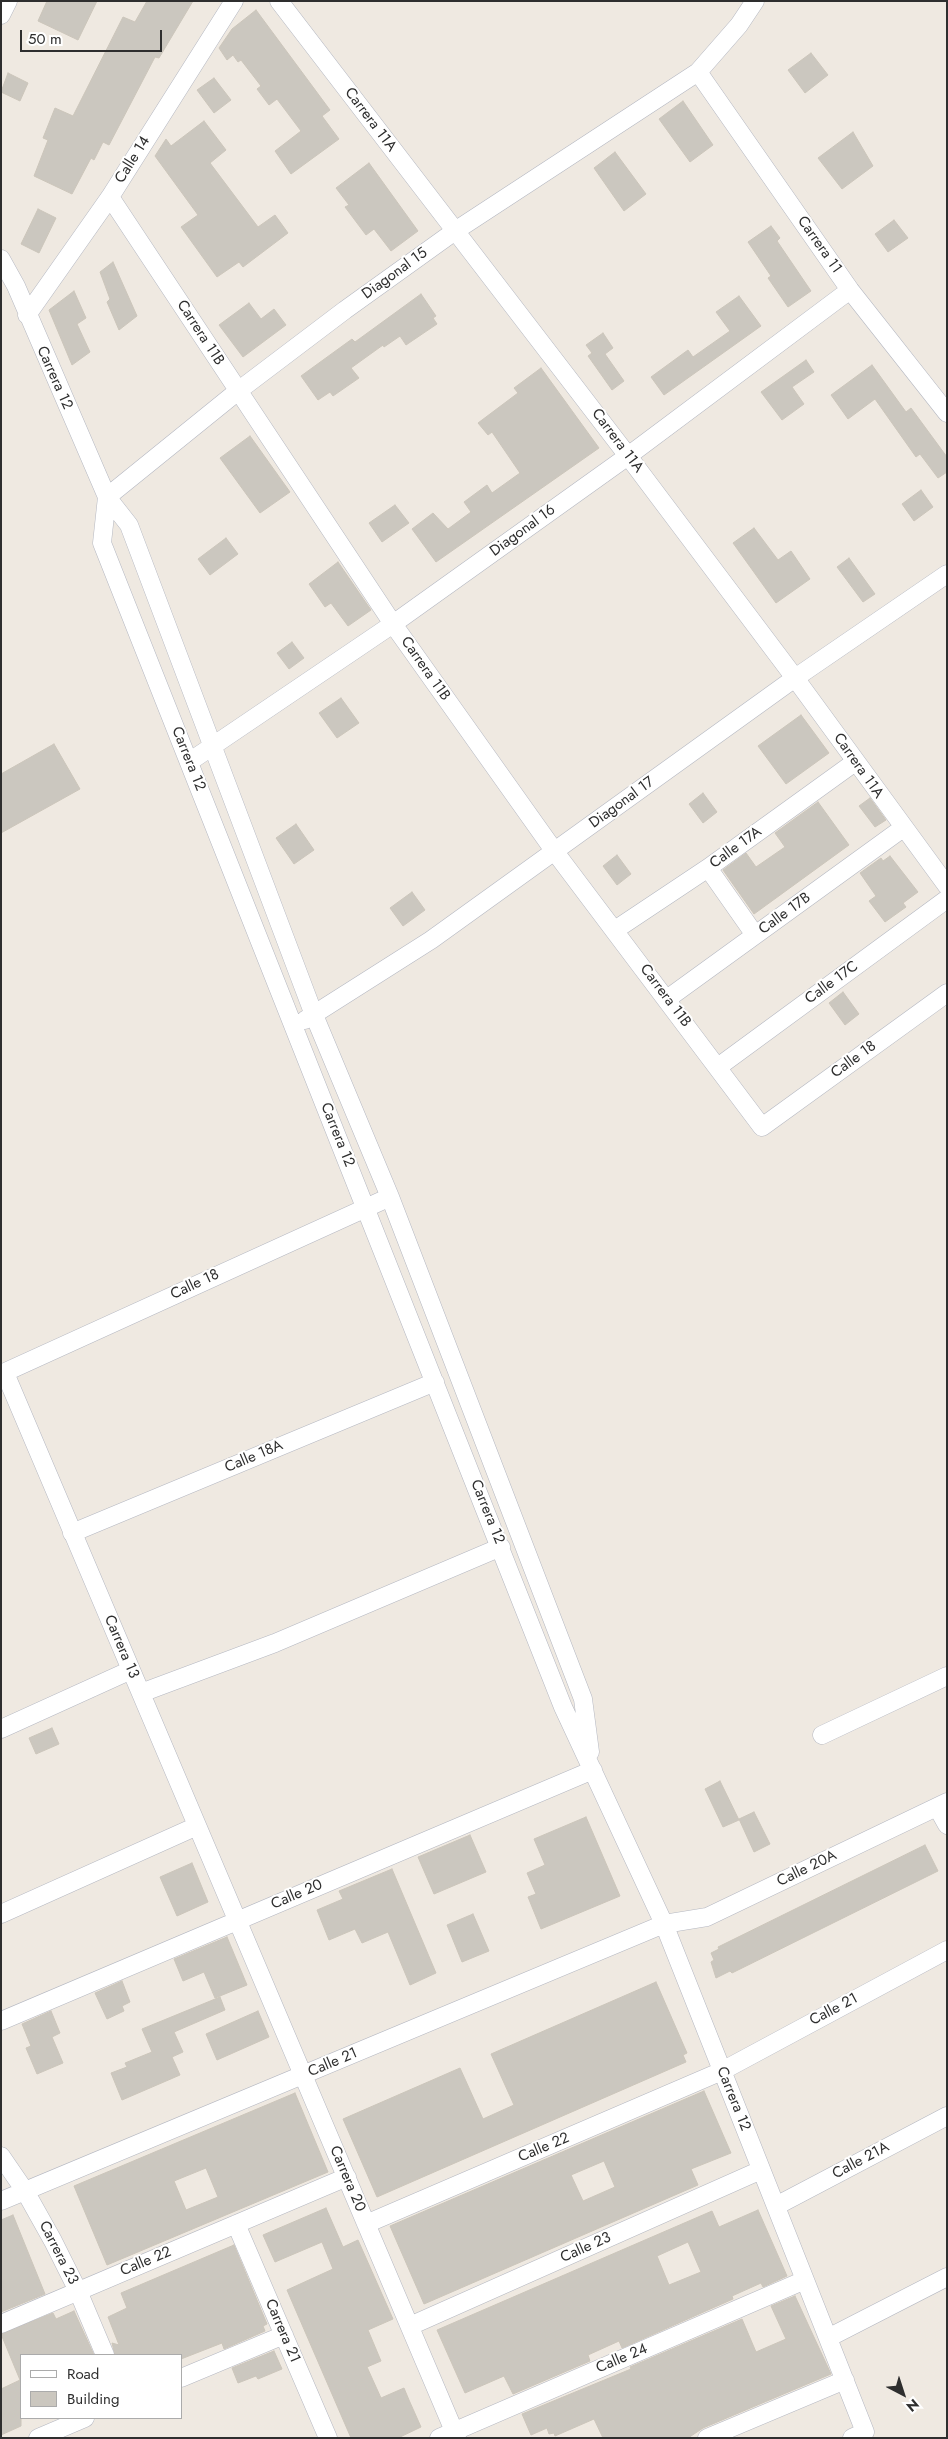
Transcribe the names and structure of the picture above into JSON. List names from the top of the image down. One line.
{"streets":{"street":["Carrera 11A","Calle 14","Carrera 11","Diagonal 15","Carrera 11B","Carrera 12","Diagonal 16","Diagonal 17","Calle 17A","Calle 17B","Calle 17C","Calle 18","Calle 18A","Carrera 13","Calle 20A","Calle 20","Calle 21","Calle 22","Calle 21A","Carrera 20","Calle 23","Carrera 23","Carrera 21","Calle 24"]},"crossings":[["Carrera 11A","Diagonal 15"],["Carrera 11A","Diagonal 16"],["Carrera 11A","Diagonal 17"],["Carrera 11A","Calle 17A"],["Carrera 11A","Calle 17B"],["Calle 14","Carrera 11B"],["Calle 14","Carrera 12"],["Carrera 11","Diagonal 15"],["Carrera 11","Diagonal 16"],["Diagonal 15","Carrera 11B"],["Diagonal 15","Carrera 12"],["Carrera 11B","Diagonal 16"],["Carrera 11B","Diagonal 17"],["Carrera 11B","Calle 17A"],["Carrera 11B","Calle 17B"],["Carrera 11B","Calle 17C"],["Carrera 11B","Calle 18"],["Carrera 12","Diagonal 16"],["Carrera 12","Diagonal 17"],["Carrera 12","Calle 18"],["Carrera 12","Calle 18A"],["Carrera 12","Calle 20A"],["Carrera 12","Calle 20"],["Carrera 12","Calle 21"],["Carrera 12","Calle 22"],["Carrera 12","Calle 21A"],["Carrera 12","Calle 23"],["Carrera 12","Calle 24"],["Calle 18","Carrera 13"],["Calle 18A","Carrera 13"],["Carrera 13","Calle 20"],["Carrera 13","Carrera 20"],["Calle 20A","Calle 21"],["Calle 20","Carrera 20"],["Calle 21","Calle 22"],["Calle 21","Carrera 20"],["Calle 21","Carrera 23"],["Calle 22","Carrera 20"],["Calle 22","Carrera 23"],["Calle 22","Carrera 21"],["Carrera 20","Calle 23"],["Carrera 20","Calle 24"]],"legend":["Road","Building"],"scale_bar":"50 m","north":"bottom right"}
